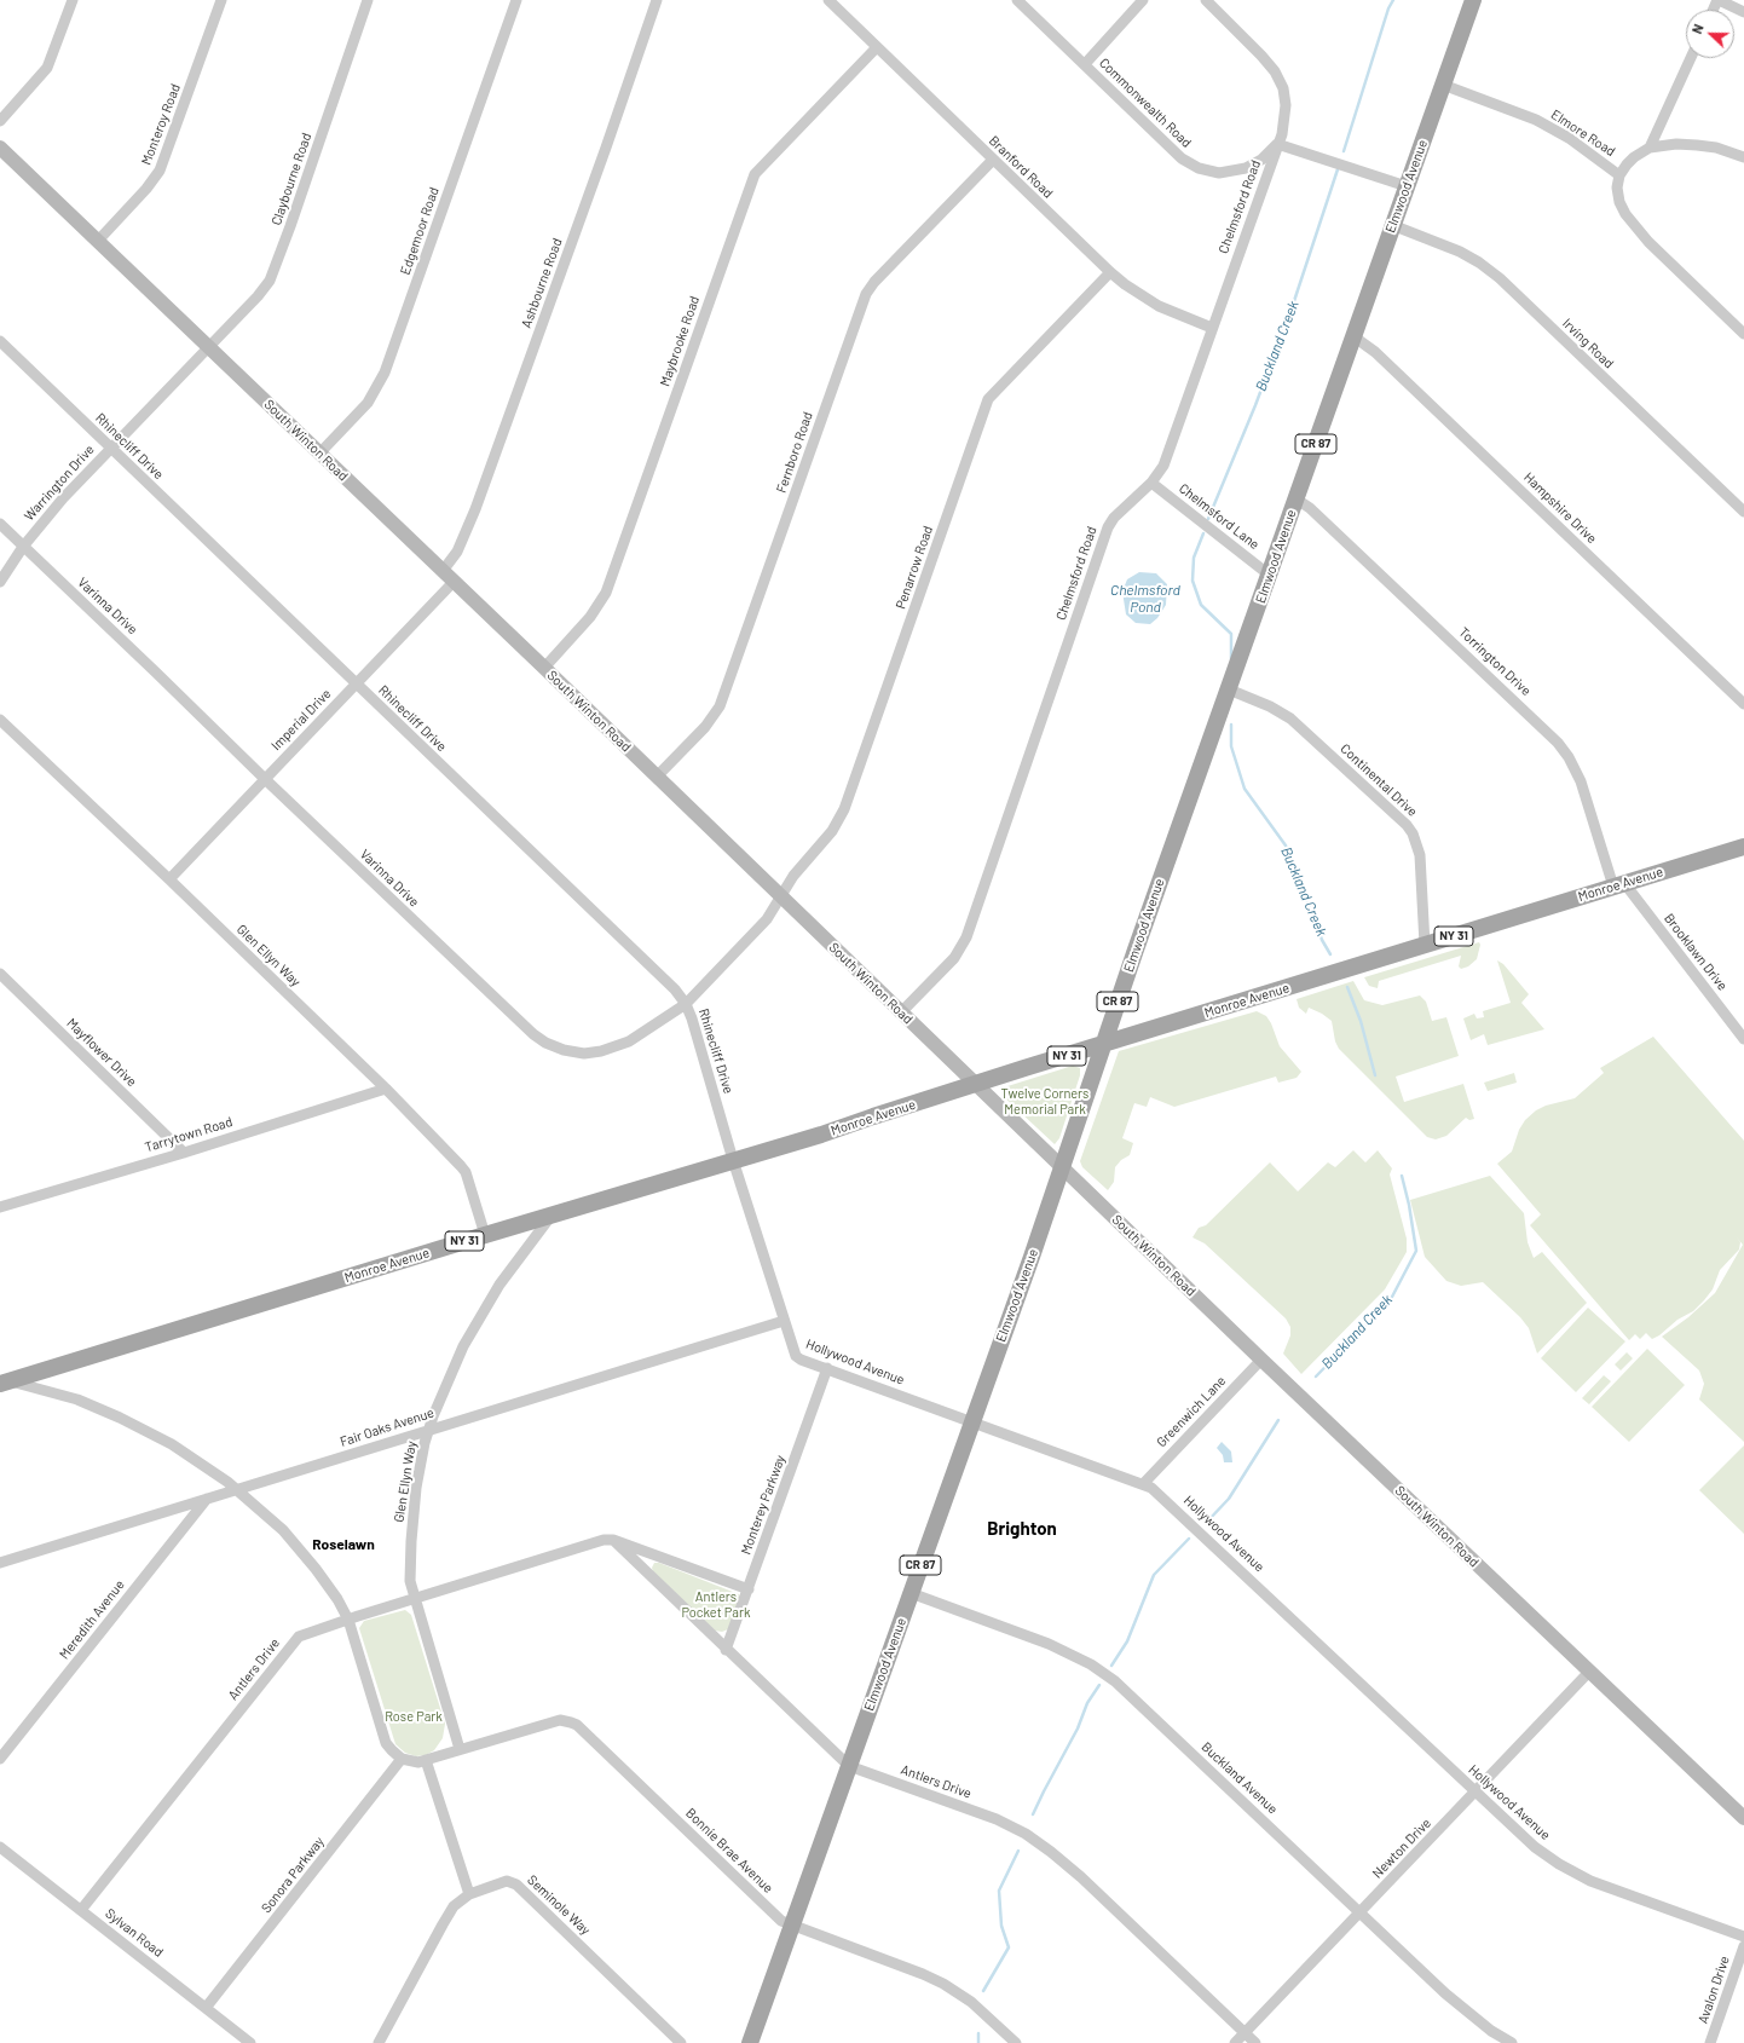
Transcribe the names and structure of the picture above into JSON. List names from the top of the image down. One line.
{"streets":{"main road":["Elmwood Avenue","South Winton Road","CR 87","Monroe Avenue","NY 31"],"street":["Commonwealth Road","Monteroy Road","Elmore Road","Branford Road","Claybourne Road","Chelmsford Road","Edgemoor Road","Ashbourne Road","Maybrooke Road","Irving Road","Rhinecliff Drive","Fernboro Road","Warrington Drive","Hampshire Drive","Chelmsford Lane","Penarrow Road","Varinna Drive","Torrington Drive","Imperial Drive","Continental Drive","Brooklawn Drive","Glen Ellyn Way","Mayflower Drive","Tarrytown Road","Hollywood Avenue","Greenwich Lane","Fair Oaks Avenue","Monterey Parkway","Meredith Avenue","Antlers Drive","Buckland Avenue","Newton Drive","Bonnie Brae Avenue","Sonora Parkway","Seminole Way","Sylvan Road","Avalon Drive"]},"crossings":[["Commonwealth Road","Chelmsford Road"],["Monteroy Road","South Winton Road"],["Elmore Road","Elmwood Avenue"],["Branford Road","Chelmsford Road"],["Branford Road","Maybrooke Road"],["Branford Road","Fernboro Road"],["Branford Road","Penarrow Road"],["Claybourne Road","South Winton Road"],["Claybourne Road","Warrington Drive"],["Elmwood Avenue","Irving Road"],["Elmwood Avenue","South Winton Road"],["Elmwood Avenue","Hampshire Drive"],["Elmwood Avenue","Chelmsford Lane"],["Elmwood Avenue","Torrington Drive"],["Elmwood Avenue","Continental Drive"],["Elmwood Avenue","Monroe Avenue"],["Elmwood Avenue","Hollywood Avenue"],["Elmwood Avenue","Antlers Drive"],["Elmwood Avenue","Buckland Avenue"],["Elmwood Avenue","Bonnie Brae Avenue"],["Chelmsford Road","South Winton Road"],["Chelmsford Road","Chelmsford Lane"],["Edgemoor Road","South Winton Road"],["Ashbourne Road","South Winton Road"],["Maybrooke Road","South Winton Road"],["South Winton Road","Fernboro Road"],["South Winton Road","Warrington Drive"],["South Winton Road","Penarrow Road"],["South Winton Road","Varinna Drive"],["South Winton Road","Imperial Drive"],["South Winton Road","Monroe Avenue"],["South Winton Road","Greenwich Lane"],["South Winton Road","Newton Drive"],["Rhinecliff Drive","Warrington Drive"],["Rhinecliff Drive","Varinna Drive"],["Rhinecliff Drive","Imperial Drive"],["Rhinecliff Drive","Monroe Avenue"],["Rhinecliff Drive","Hollywood Avenue"],["Warrington Drive","Varinna Drive"],["Penarrow Road","Varinna Drive"],["Varinna Drive","Imperial Drive"],["Torrington Drive","Monroe Avenue"],["Torrington Drive","Brooklawn Drive"],["Imperial Drive","Glen Ellyn Way"],["Continental Drive","Monroe Avenue"],["Monroe Avenue","Brooklawn Drive"],["Monroe Avenue","Glen Ellyn Way"],["Monroe Avenue","Hollywood Avenue"],["Glen Ellyn Way","Tarrytown Road"],["Glen Ellyn Way","Fair Oaks Avenue"],["Glen Ellyn Way","Antlers Drive"],["Glen Ellyn Way","Bonnie Brae Avenue"],["Mayflower Drive","Tarrytown Road"],["Hollywood Avenue","Greenwich Lane"],["Hollywood Avenue","Fair Oaks Avenue"],["Hollywood Avenue","Monterey Parkway"],["Hollywood Avenue","Newton Drive"],["Fair Oaks Avenue","Meredith Avenue"],["Monterey Parkway","Antlers Drive"],["Antlers Drive","Newton Drive"],["Antlers Drive","Sylvan Road"],["Buckland Avenue","Newton Drive"],["Sonora Parkway","Sylvan Road"]],"districts":["Brighton","Roselawn"],"water":["Buckland Creek","Chelmsford Pond"],"parks":["Twelve Corners Memorial Park","Antlers Pocket Park","Rose Park"],"north":"left"}
